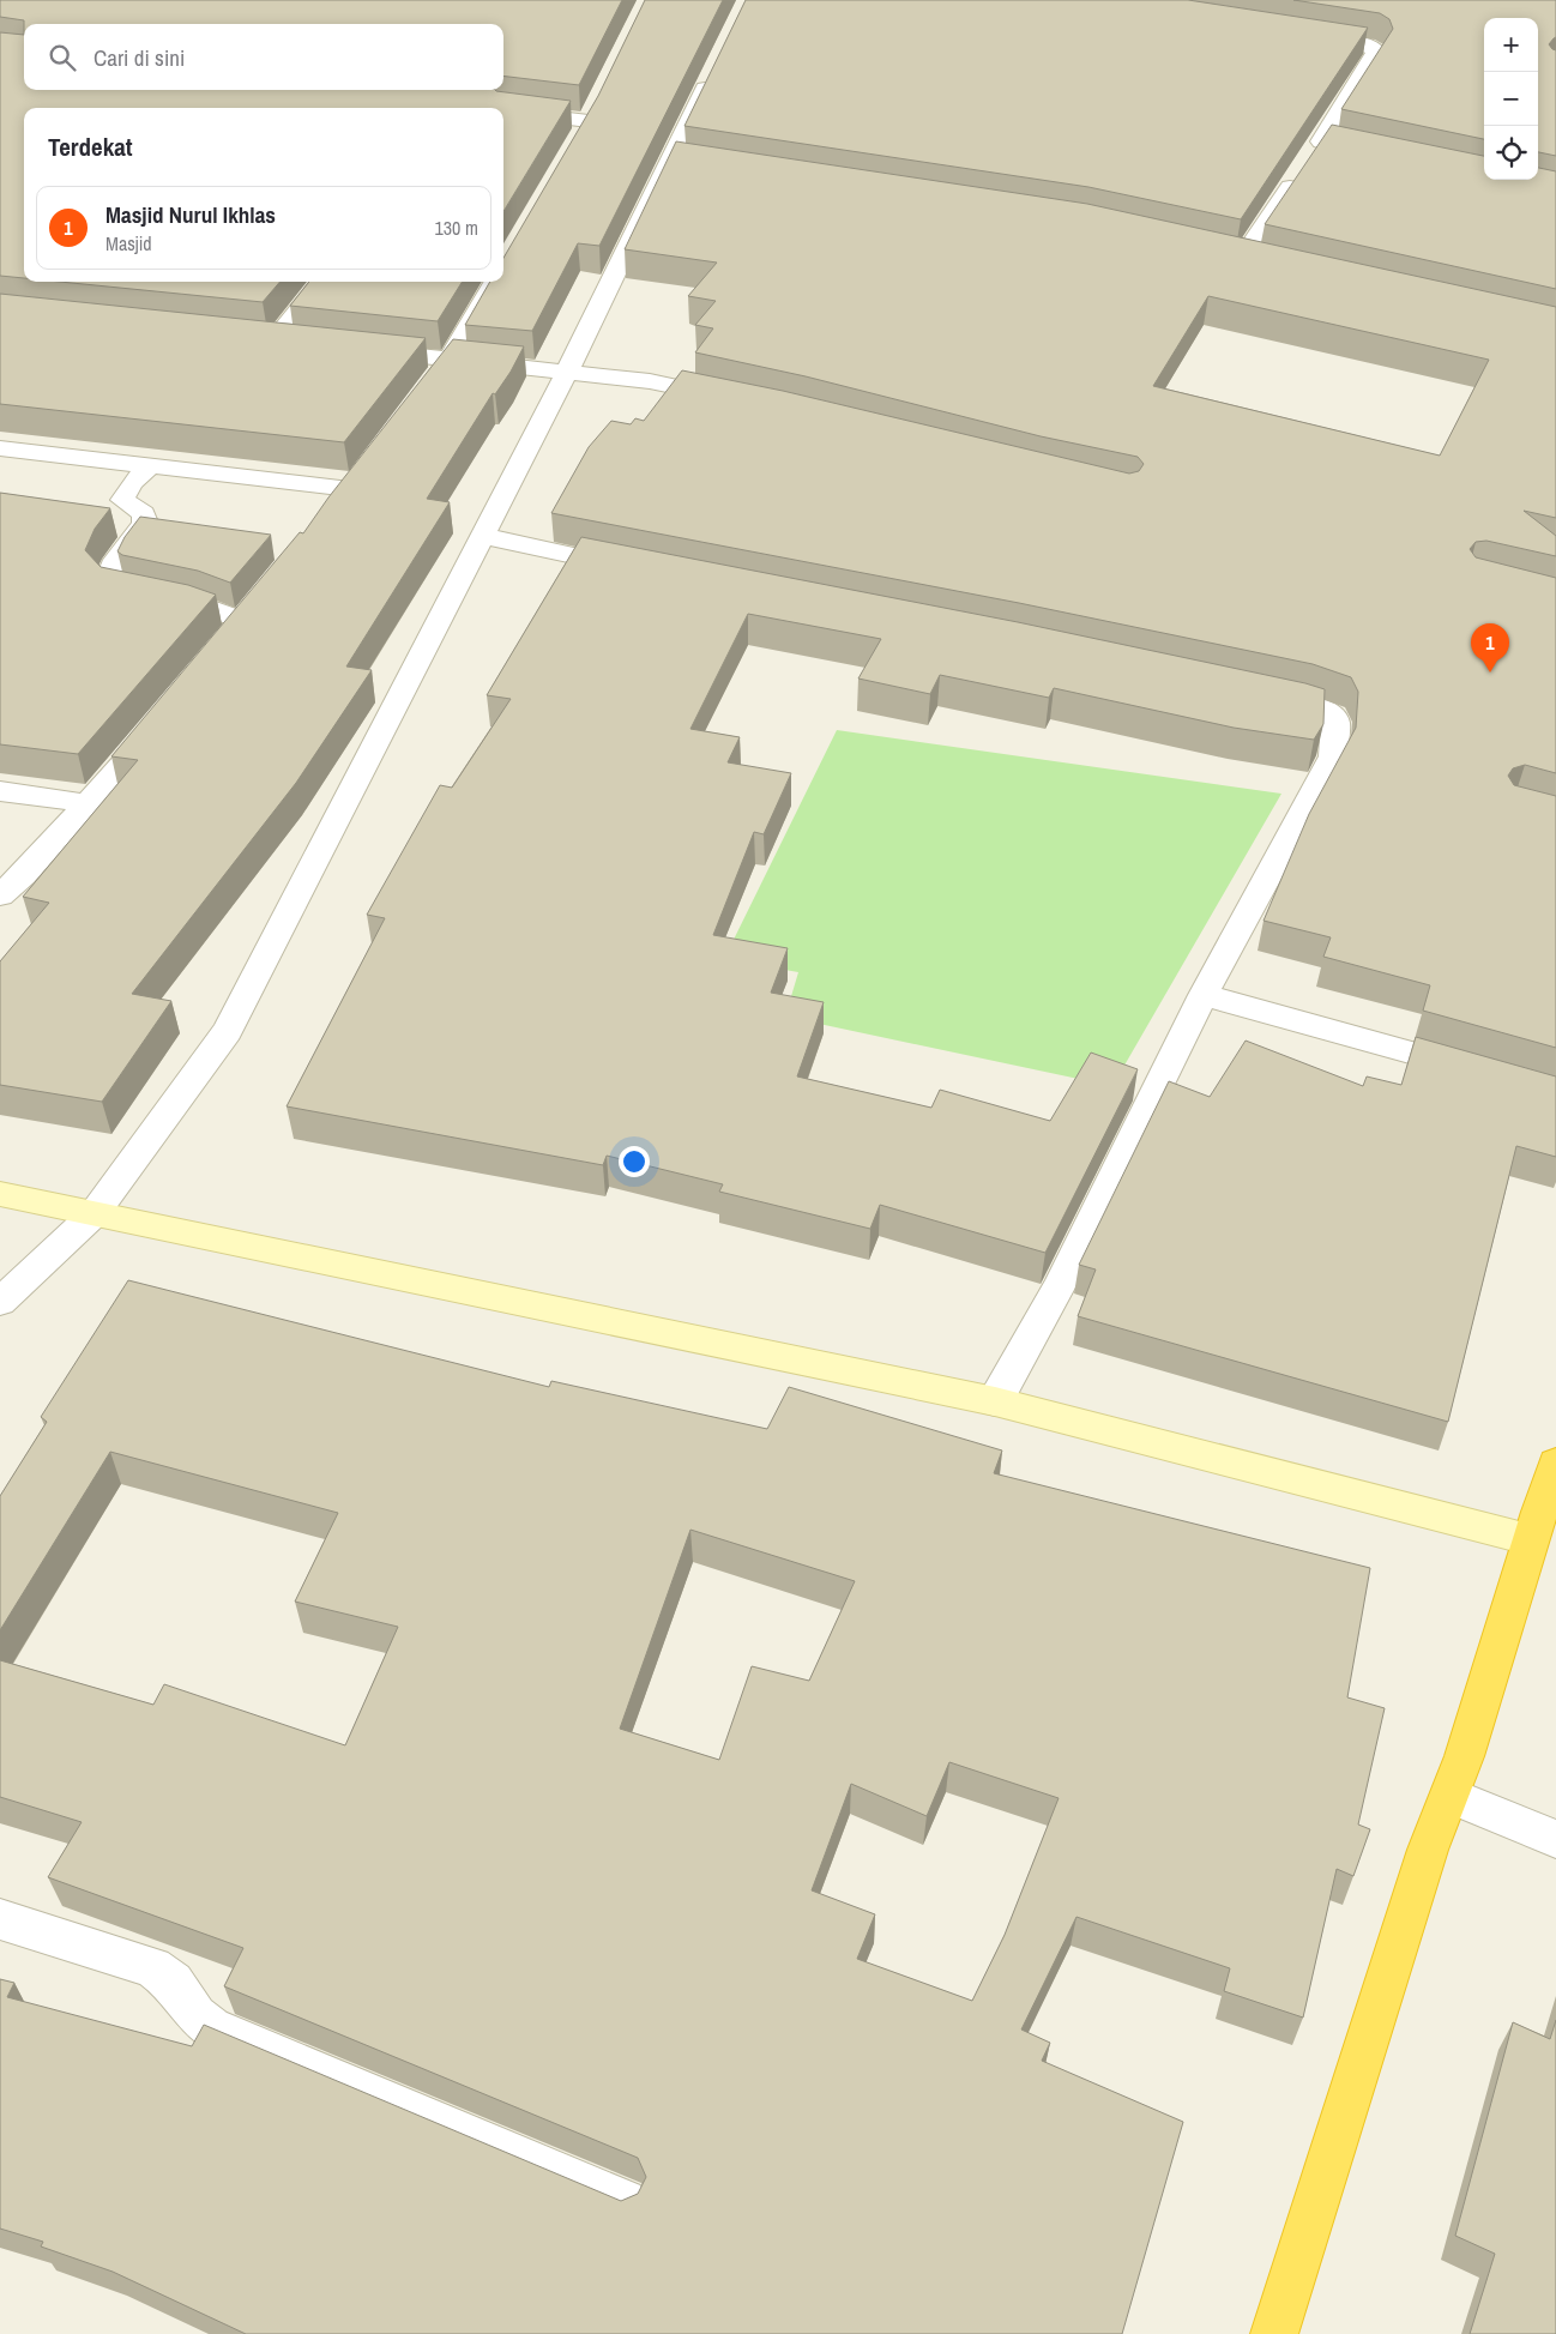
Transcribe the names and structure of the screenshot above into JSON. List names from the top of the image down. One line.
{"page":{"map_buttons":["+","−"],"search":"Cari di sini","heading":"Terdekat","list":[{"mark":"1","name":"Masjid Nurul Ikhlas","note":"Masjid","value":"130 m"}],"pins":"1"}}
